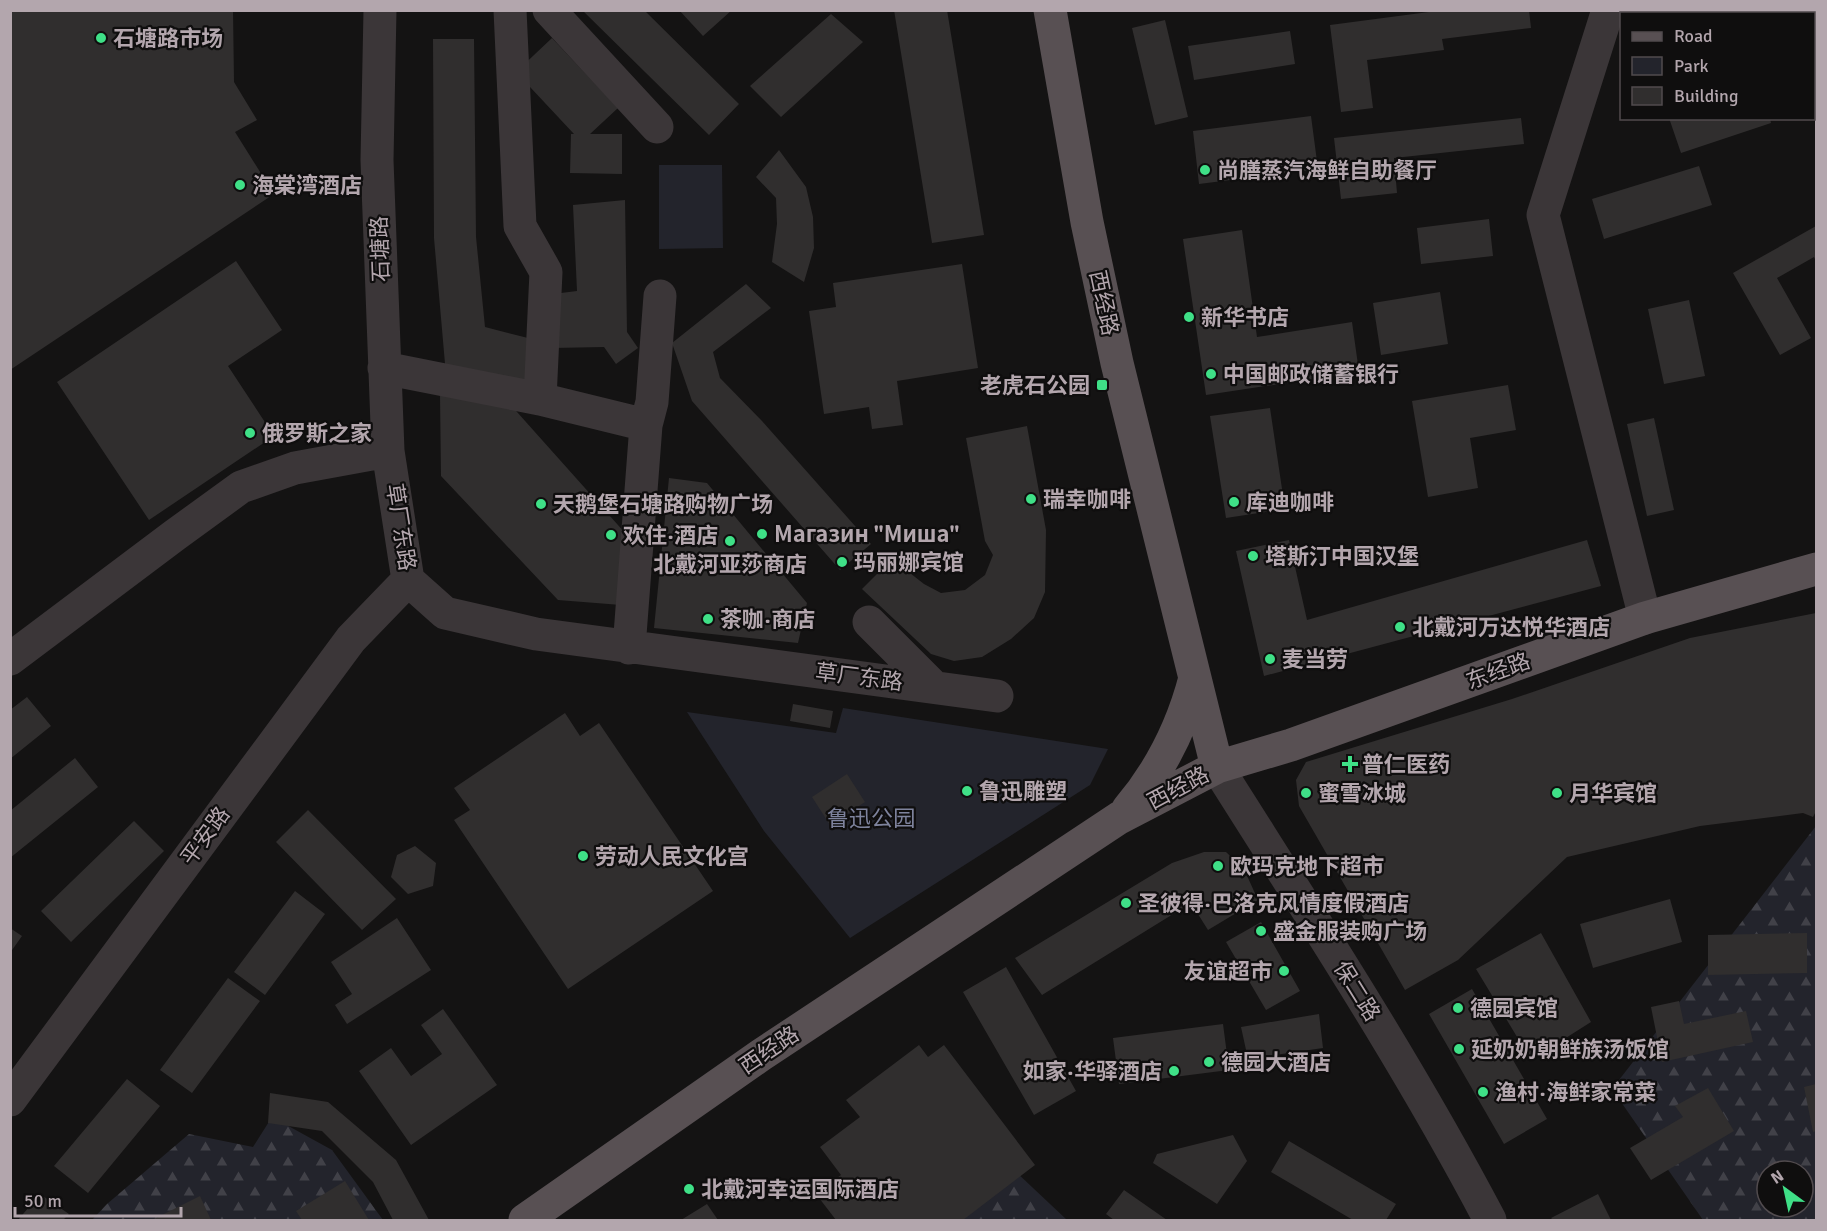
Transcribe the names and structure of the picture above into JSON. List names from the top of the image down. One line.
{"streets":{"main road":["西经路","东经路"],"street":["石塘路","草厂东路","平安路","保二路"]},"crossings":[["石塘路","草厂东路"],["西经路","东经路"],["西经路","保二路"],["草厂东路","平安路"],["东经路","保二路"]],"parks":["鲁迅公园"],"places":{"other":["石塘路市场","尚膳蒸汽海鲜自助餐厅","海棠湾酒店","新华书店","中国邮政储蓄银行","俄罗斯之家","瑞幸咖啡","库迪咖啡","天鹅堡石塘路购物广场","Магазин \"Миша\"","欢住·酒店","北戴河亚莎商店","塔斯汀中国汉堡","玛丽娜宾馆","茶咖·商店","北戴河万达悦华酒店","麦当劳","鲁迅雕塑","蜜雪冰城","月华宾馆","劳动人民文化宫","欧玛克地下超市","圣彼得·巴洛克风情度假酒店","盛金服装购广场","友谊超市","德园宾馆","延奶奶朝鲜族汤饭馆","德园大酒店","如家·华驿酒店","渔村·海鲜家常菜","北戴河幸运国际酒店"],"transit":["老虎石公园"],"health":["普仁医药"]},"legend":["Road","Park","Building"],"scale_bar":"50 m","north":"top left"}
